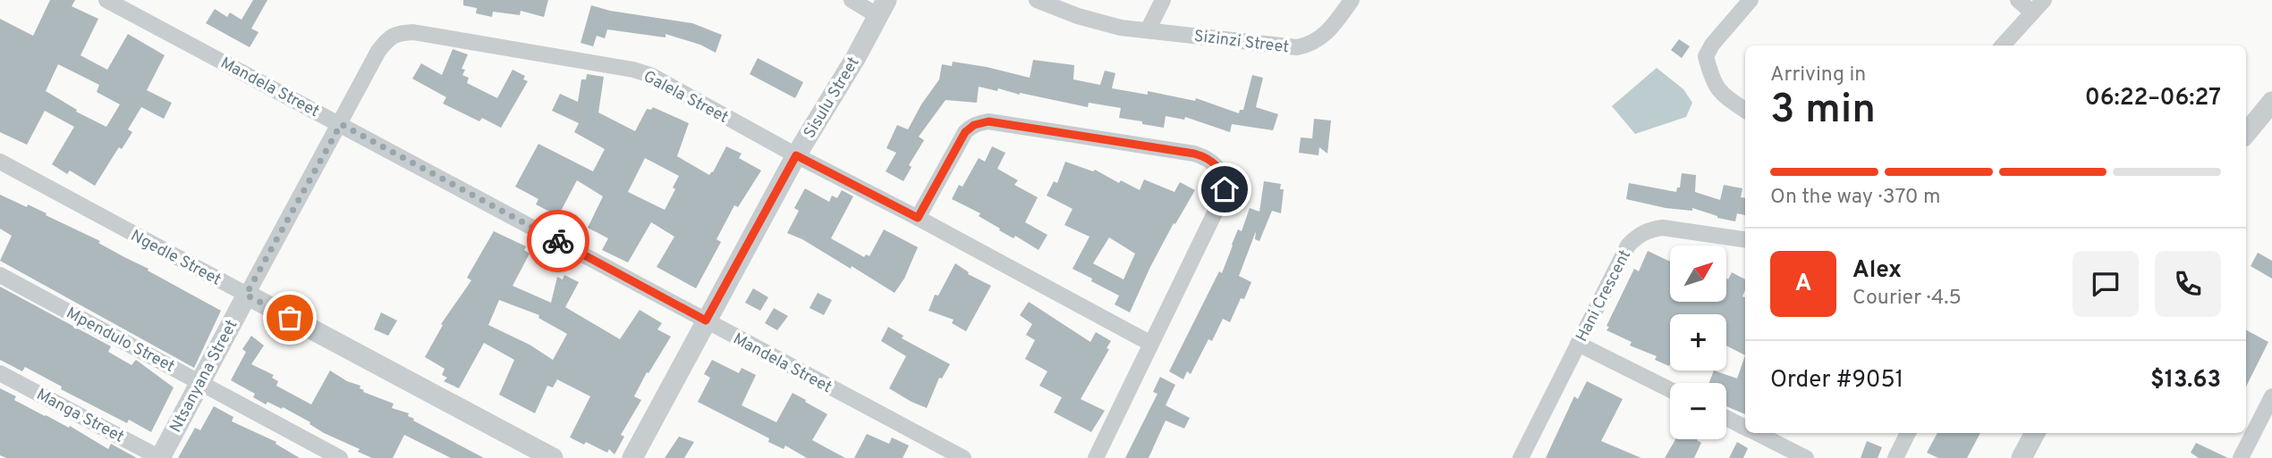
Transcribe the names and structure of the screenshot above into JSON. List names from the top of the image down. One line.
{"streets":{"street":["Sizinzi Street","Mandela Street","Galela Street","Sisulu Street","Ngedle Street","Hani Crescent","Mpendulo Street","Ntsanyana Street","Manga Street"]},"crossings":[["Mandela Street","Galela Street"],["Mandela Street","Sisulu Street"],["Galela Street","Sisulu Street"],["Galela Street","Ngedle Street"],["Galela Street","Ntsanyana Street"],["Ngedle Street","Ntsanyana Street"],["Mpendulo Street","Ntsanyana Street"],["Ntsanyana Street","Manga Street"]],"north":"top right","page":{"heading":["3 min","Arriving in","06:22–06:27"],"panel":["Alex","Courier · 4.5","Order #9051","$13.63"],"bar":"On the way · 370 m","map_buttons":["+","−"],"round":"A"}}
